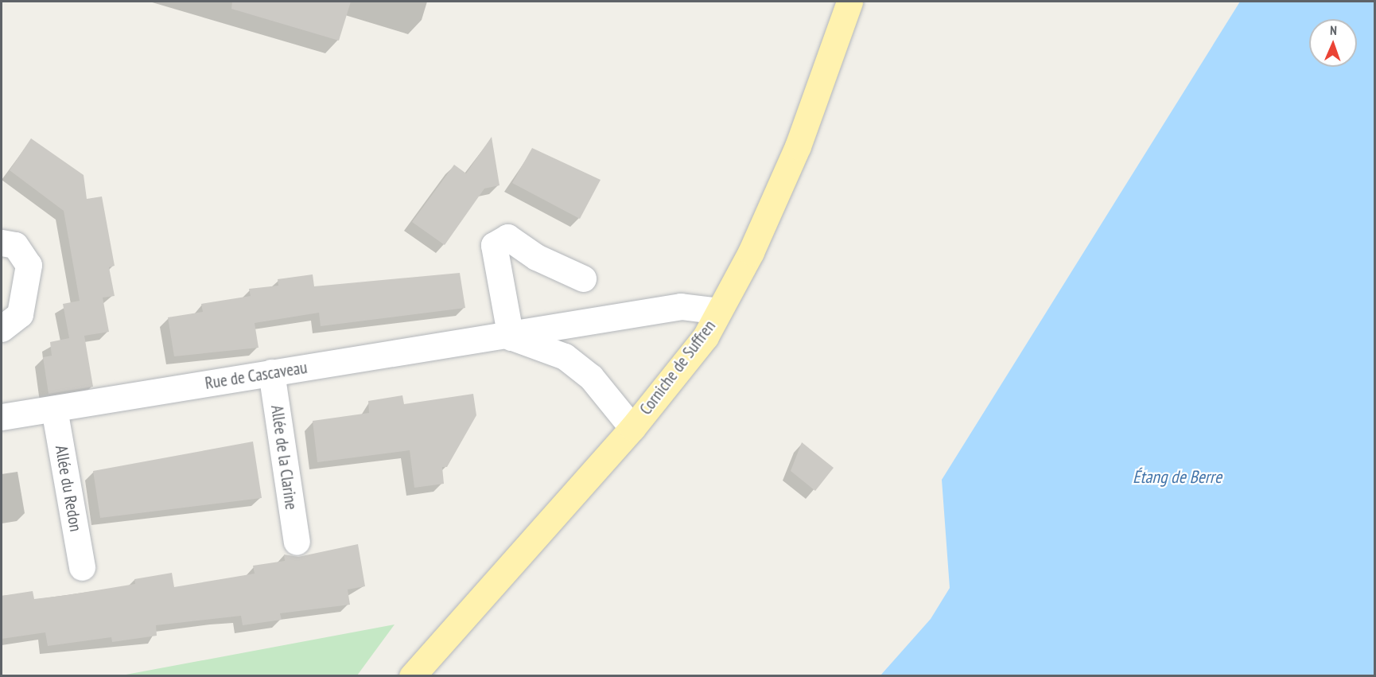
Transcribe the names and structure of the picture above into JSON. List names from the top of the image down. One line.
{"streets":{"main road":["Corniche de Suffren"],"street":["Rue de Cascaveau","Allée de la Clarine","Allée du Redon"]},"crossings":[["Corniche de Suffren","Rue de Cascaveau"],["Rue de Cascaveau","Allée de la Clarine"],["Rue de Cascaveau","Allée du Redon"]],"water":["Étang de Berre"],"north":"top"}
